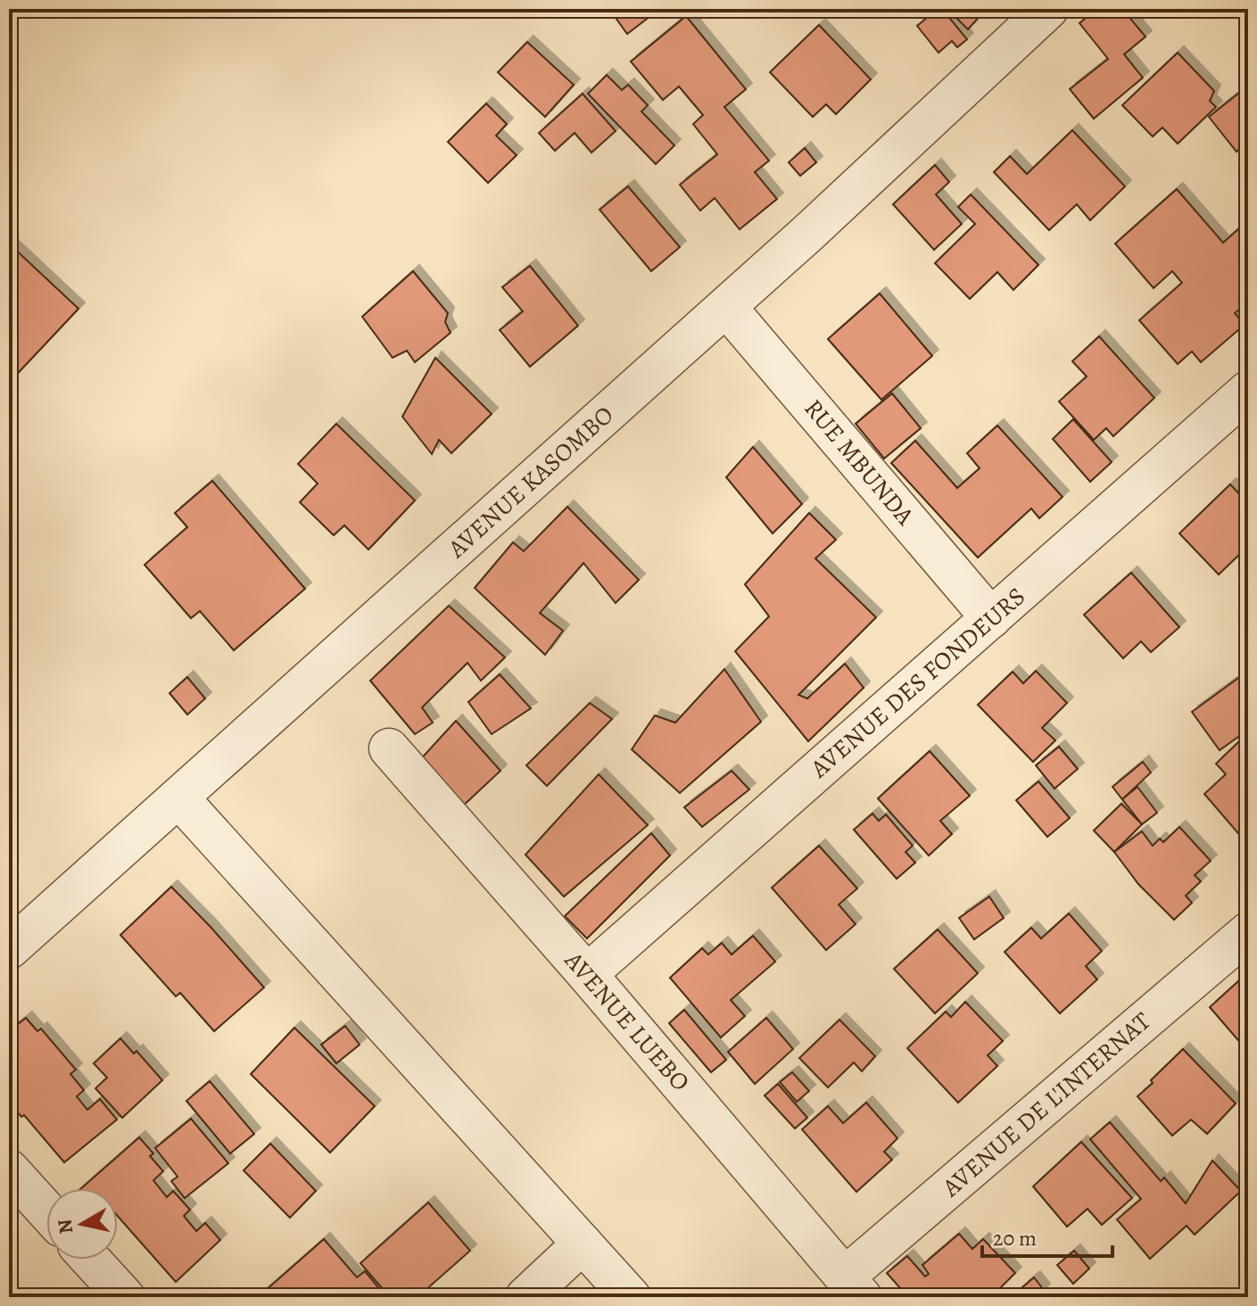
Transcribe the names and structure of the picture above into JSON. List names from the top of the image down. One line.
{"streets":{"street":["RUE MBUNDA","AVENUE KASOMBO","AVENUE DES FONDEURS","AVENUE LUEBO","AVENUE DE L'INTERNAT"]},"crossings":[["RUE MBUNDA","AVENUE KASOMBO"],["RUE MBUNDA","AVENUE DES FONDEURS"],["AVENUE DES FONDEURS","AVENUE LUEBO"],["AVENUE LUEBO","AVENUE DE L'INTERNAT"]],"scale_bar":"20 m","north":"left"}
